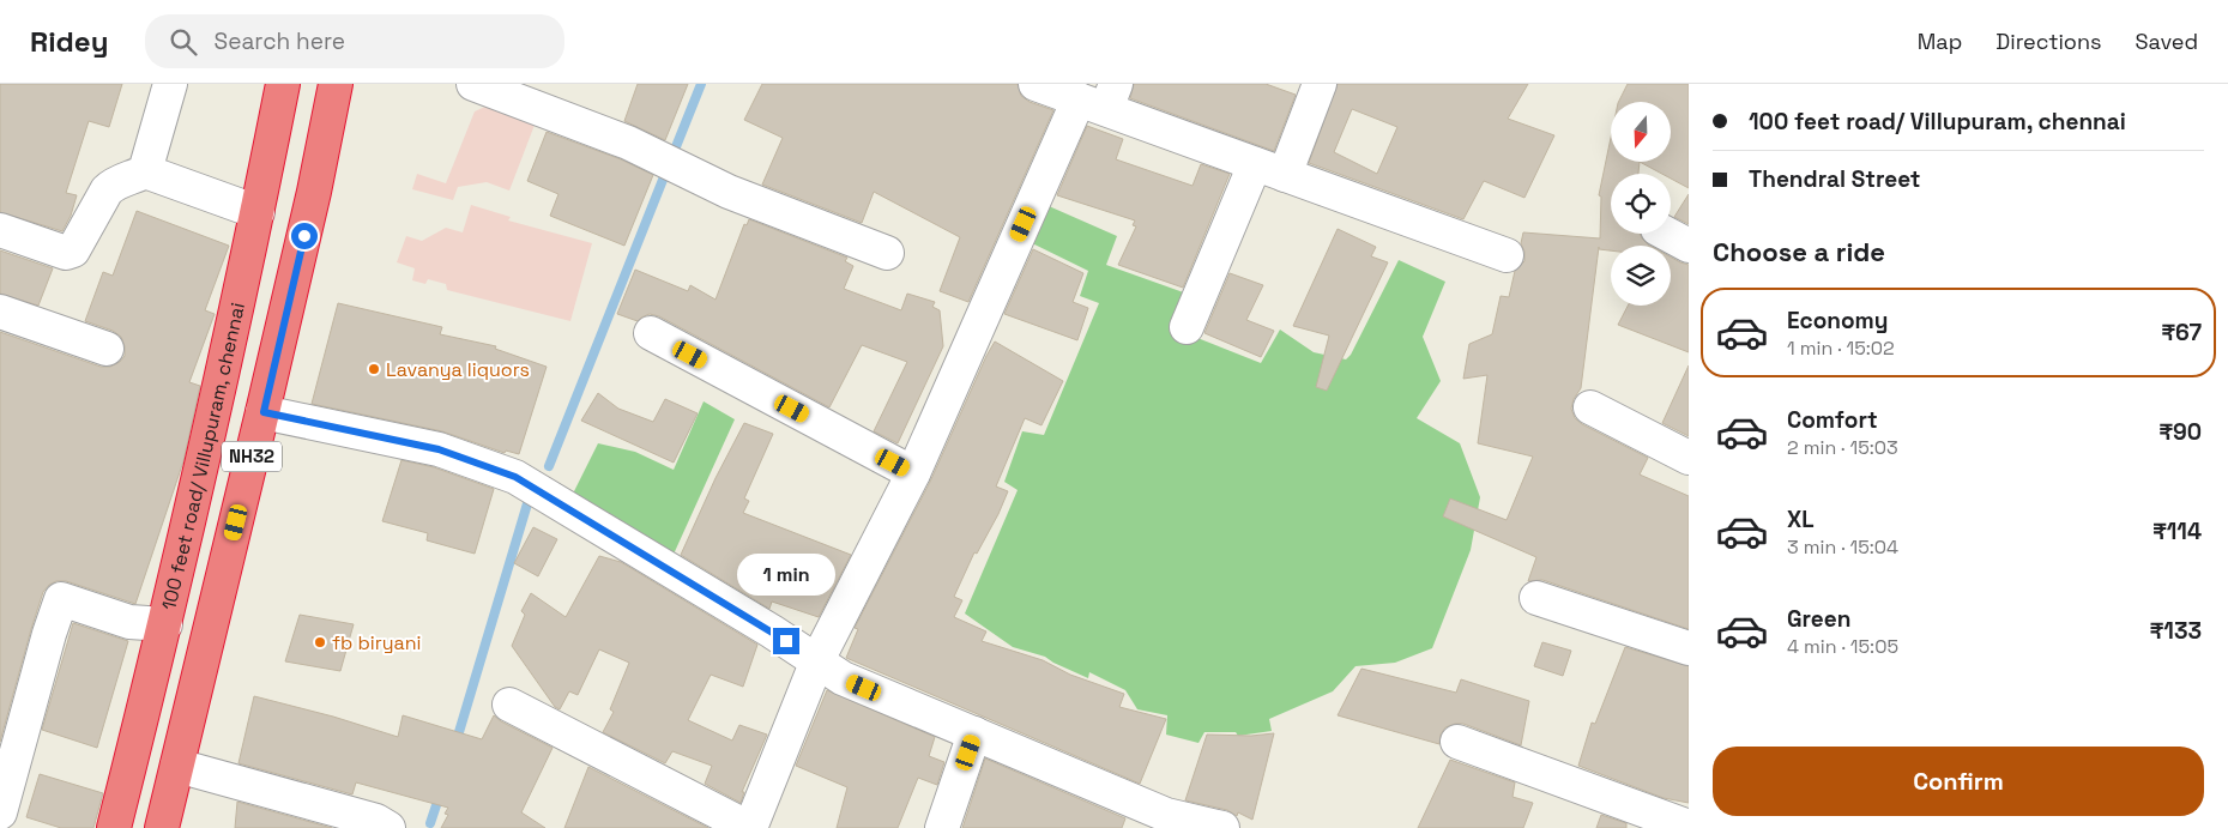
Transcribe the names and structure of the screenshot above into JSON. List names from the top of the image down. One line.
{"streets":{"highway":["100 feet road/ Villupuram, chennai","NH32"]},"places":["Lavanya liquors","fb biryani"],"north":"bottom","page":{"header":"Ridey","search":"Search here","nav":["Map","Directions","Saved"],"banner":["100 feet road/ Villupuram, chennai","Thendral Street"],"heading":"Choose a ride","list":[{"name":"Economy","note":"1 min · 15:02","value":"₹67"},{"name":"Comfort","note":"2 min · 15:03","value":"₹90"},{"name":"XL","note":"3 min · 15:04","value":"₹114"},{"name":"Green","note":"4 min · 15:05","value":"₹133"}],"bubble":"1 min","buttons":"Confirm"}}
